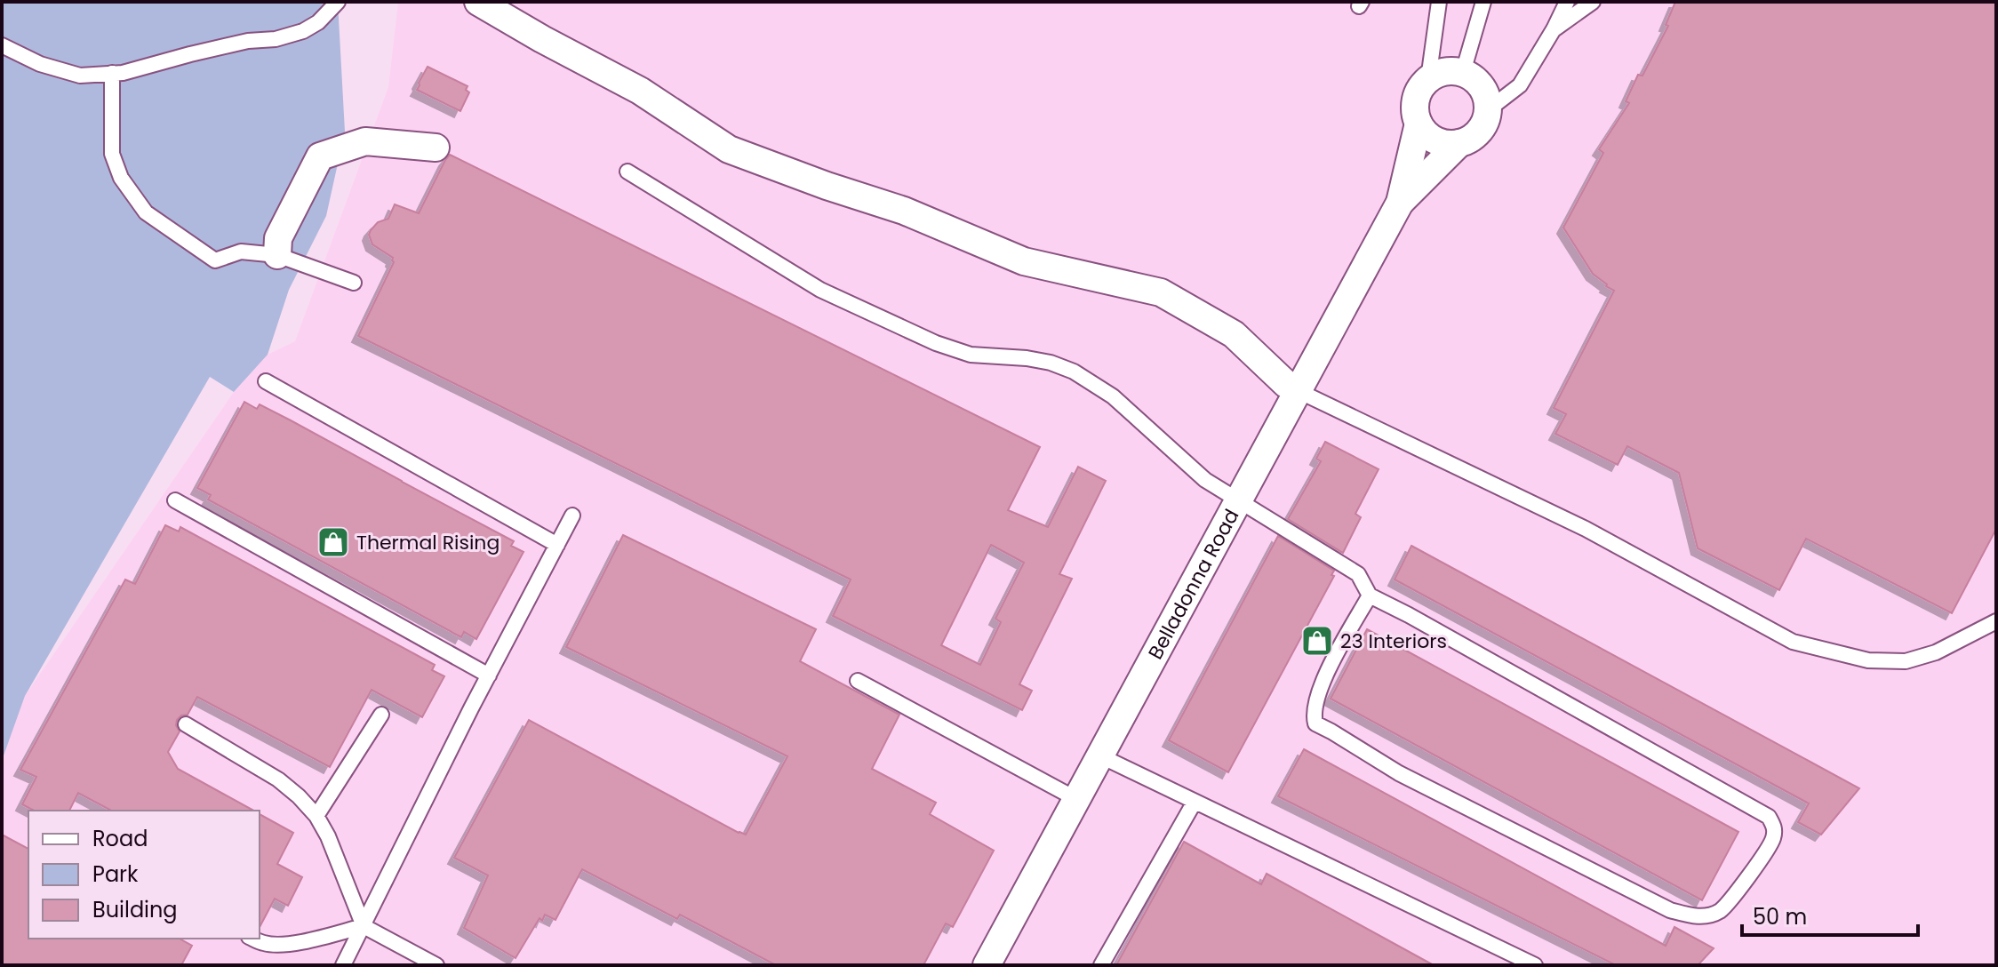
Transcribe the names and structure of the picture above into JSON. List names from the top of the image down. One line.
{"streets":{"street":["Belladonna Road"]},"places":{"shop":["Thermal Rising","23 Interiors"]},"legend":["Road","Park","Building"],"scale_bar":"50 m"}
